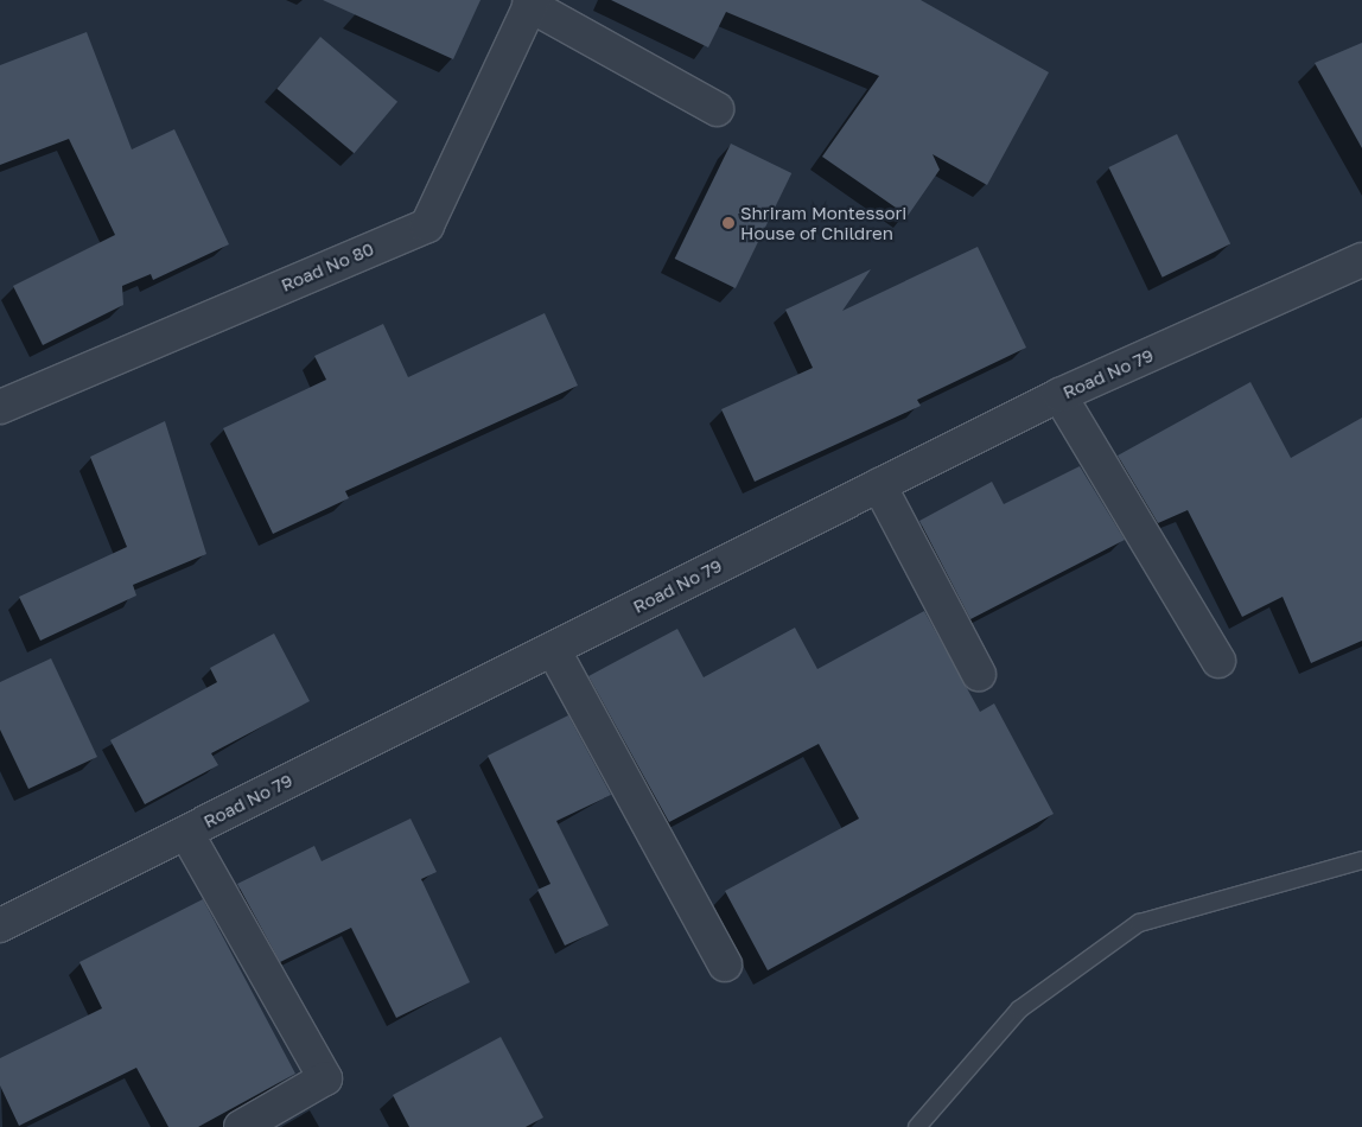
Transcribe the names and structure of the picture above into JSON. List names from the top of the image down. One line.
{"streets":{"street":["Road No 80","Road No 79"]},"places":["Shriram Montessori House of Children"]}
